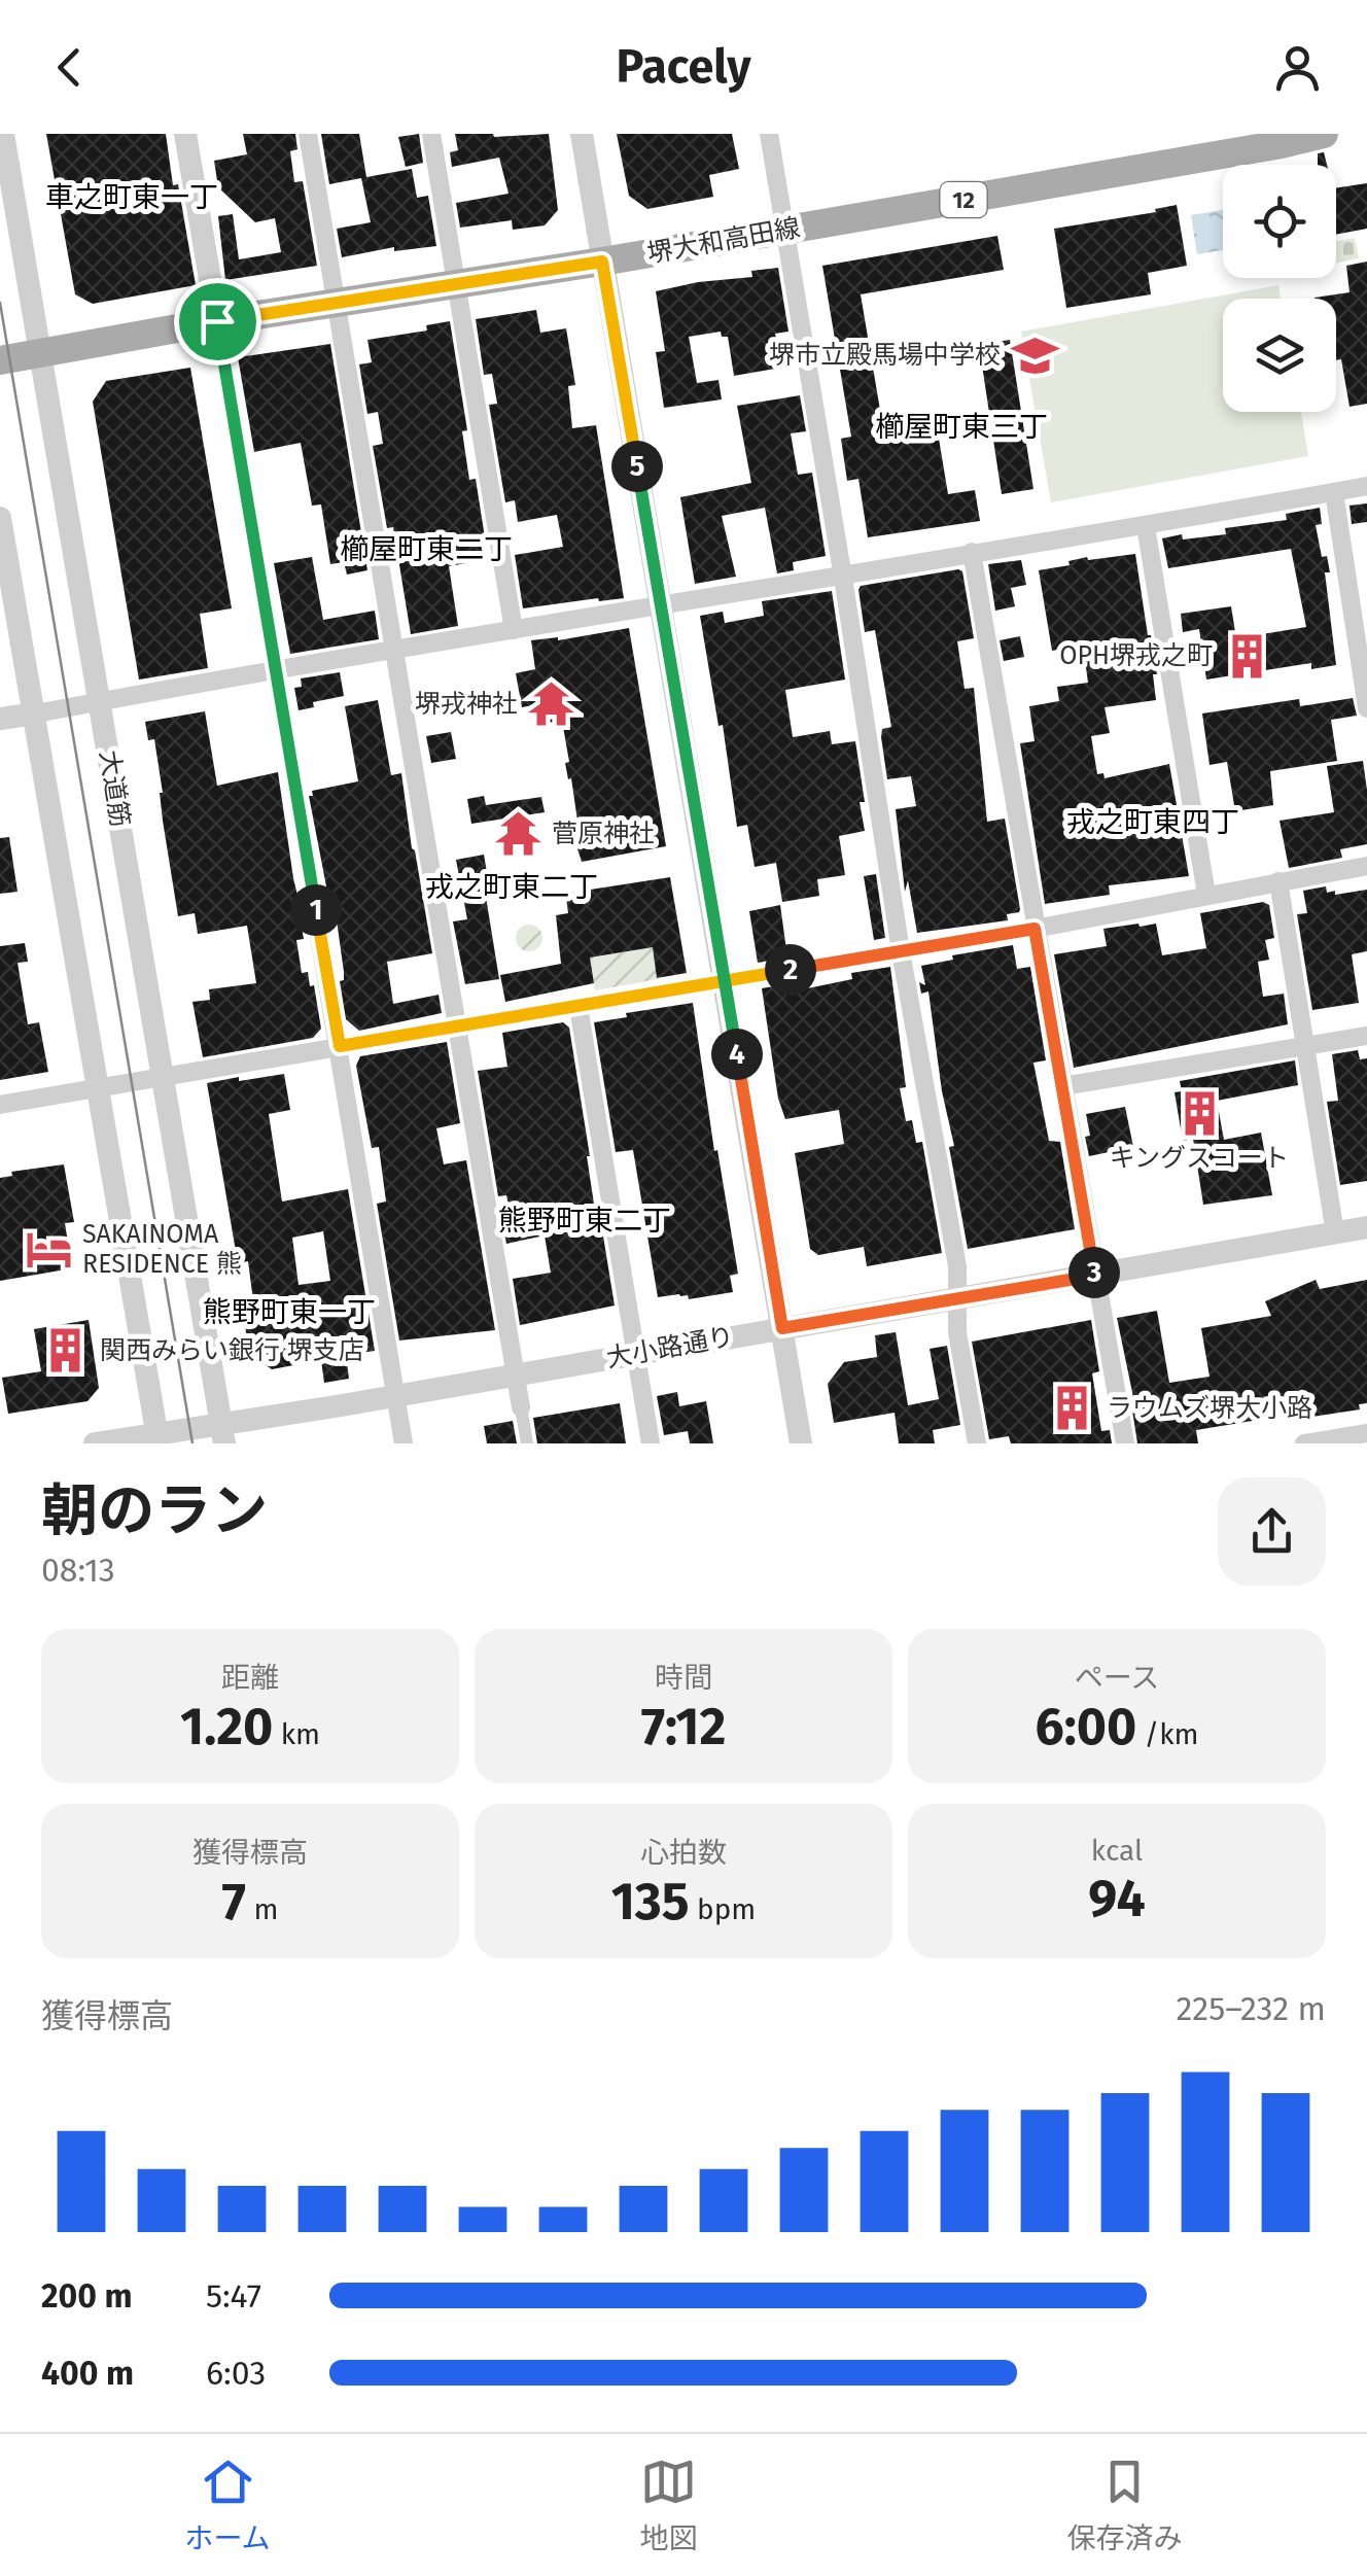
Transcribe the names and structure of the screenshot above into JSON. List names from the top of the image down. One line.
{"streets":{"main road":["12","堺大和高田線"],"street":["大道筋","大小路通り"]},"crossings":[["堺大和高田線","大道筋"],["大道筋","大小路通り"]],"districts":["車之町東一丁","櫛屋町東三丁","櫛屋町東二丁","戎之町東四丁","戎之町東二丁","熊野町東二丁","熊野町東一丁"],"places":{"school or university":["堺市立殿馬場中学校"],"building":["OPH堺戎之町","キングスコート","関西みらい銀行 堺支店","ラウムズ堺大小路"],"temple":["堺戎神社","菅原神社"],"hotel":["SAKAINOMA RESIDENCE 熊"]},"page":{"header":"Pacely","pins":["5","1","2","4","3"],"heading":["朝のラン","08:13"],"stats":[["距離","1.20 km"],["時間","7:12"],["ペース","6:00 /km"],["獲得標高","7 m"],["心拍数","135 bpm"],["kcal","94"]],"chart":["獲得標高","225–232 m"],"list":[{"name":"200 m","note":"5:47"},{"name":"400 m","note":"6:03"}],"tabs":["ホーム","地図","保存済み"]}}
